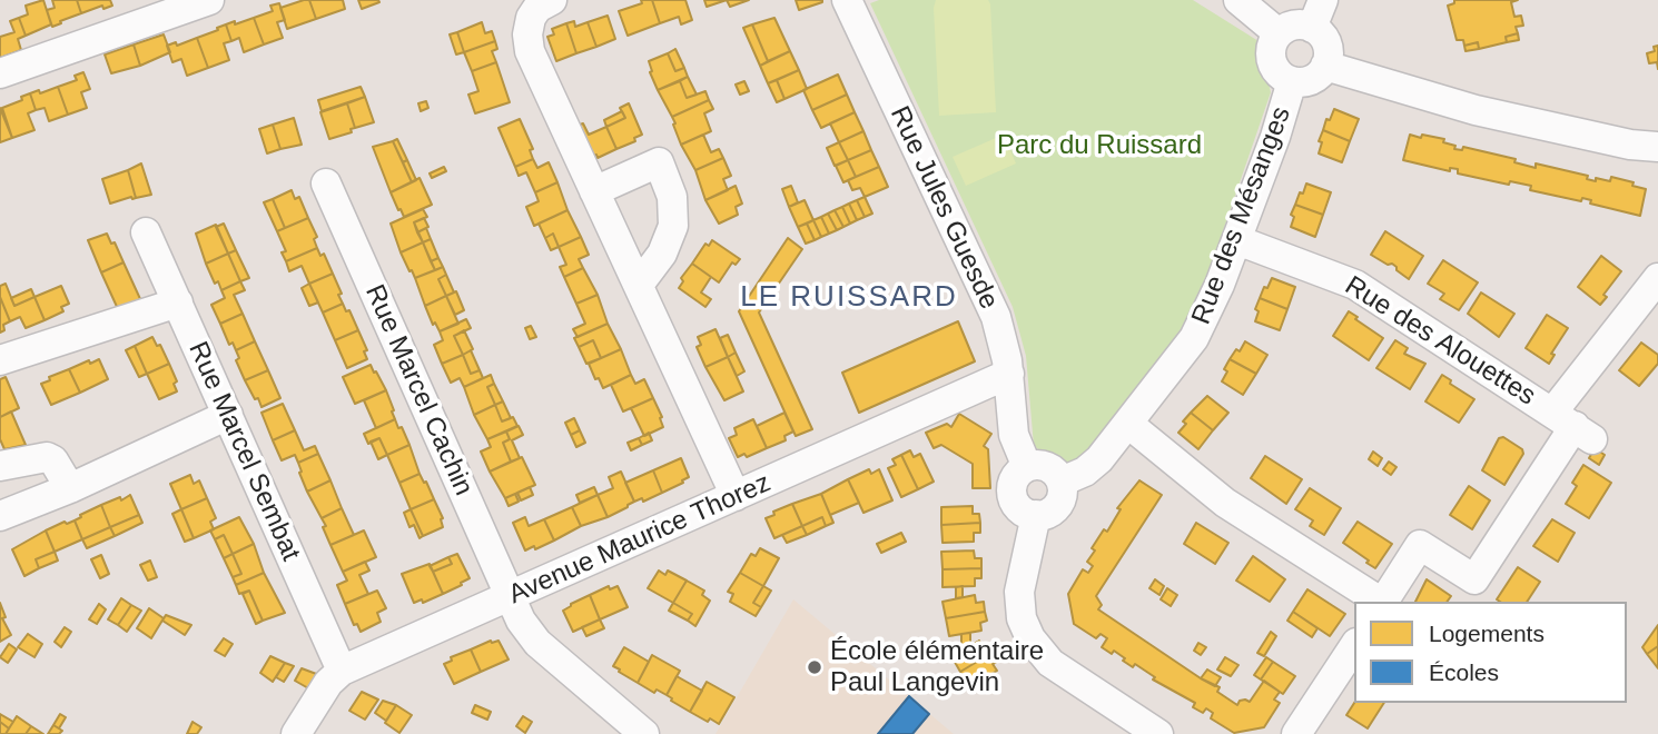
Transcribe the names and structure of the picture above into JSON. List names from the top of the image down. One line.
{"streets":{"street":["Rue Jules Guesde","Rue des Mésanges","Rue des Alouettes","Rue Marcel Cachin","Rue Marcel Sembat","Avenue Maurice Thorez"]},"crossings":[["Rue Jules Guesde","Rue des Mésanges"],["Rue Jules Guesde","Avenue Maurice Thorez"],["Rue des Mésanges","Rue des Alouettes"],["Rue Marcel Cachin","Avenue Maurice Thorez"],["Rue Marcel Sembat","Avenue Maurice Thorez"]],"districts":["LE RUISSARD"],"parks":["Parc du Ruissard"],"places":["École élémentaire Paul Langevin"],"legend":["Logements","Écoles"]}
